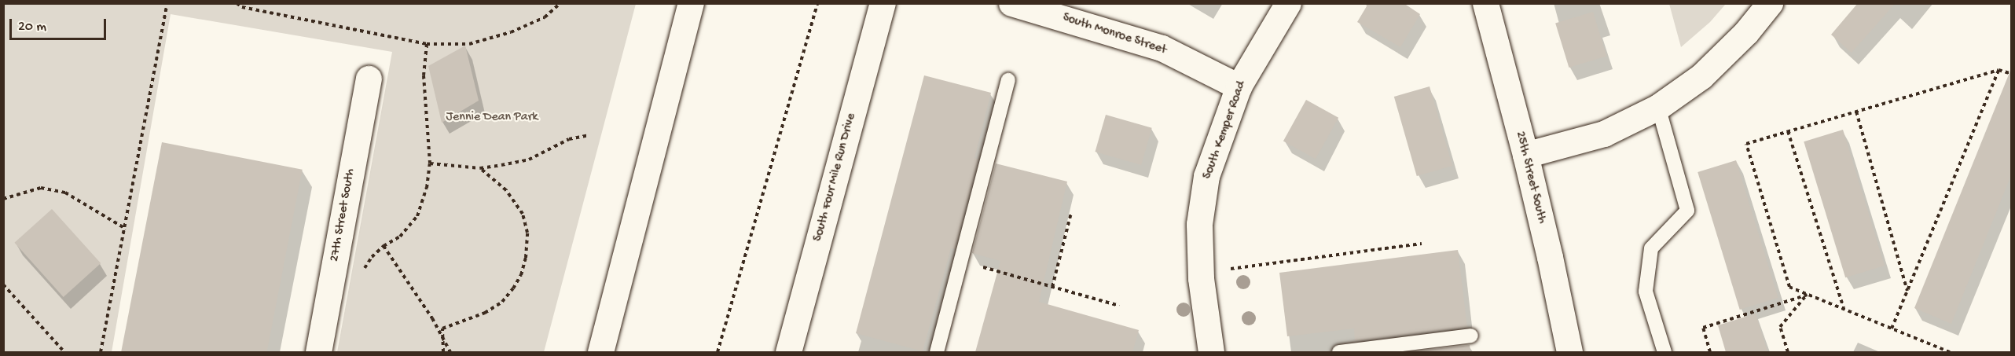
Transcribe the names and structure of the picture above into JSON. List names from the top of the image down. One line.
{"streets":{"street":["South Monroe Street","South Kemper Road","South Four Mile Run Drive","25th Street South","27th Street South"]},"crossings":[["South Monroe Street","South Kemper Road"]],"parks":["Jennie Dean Park"],"scale_bar":"20 m"}
